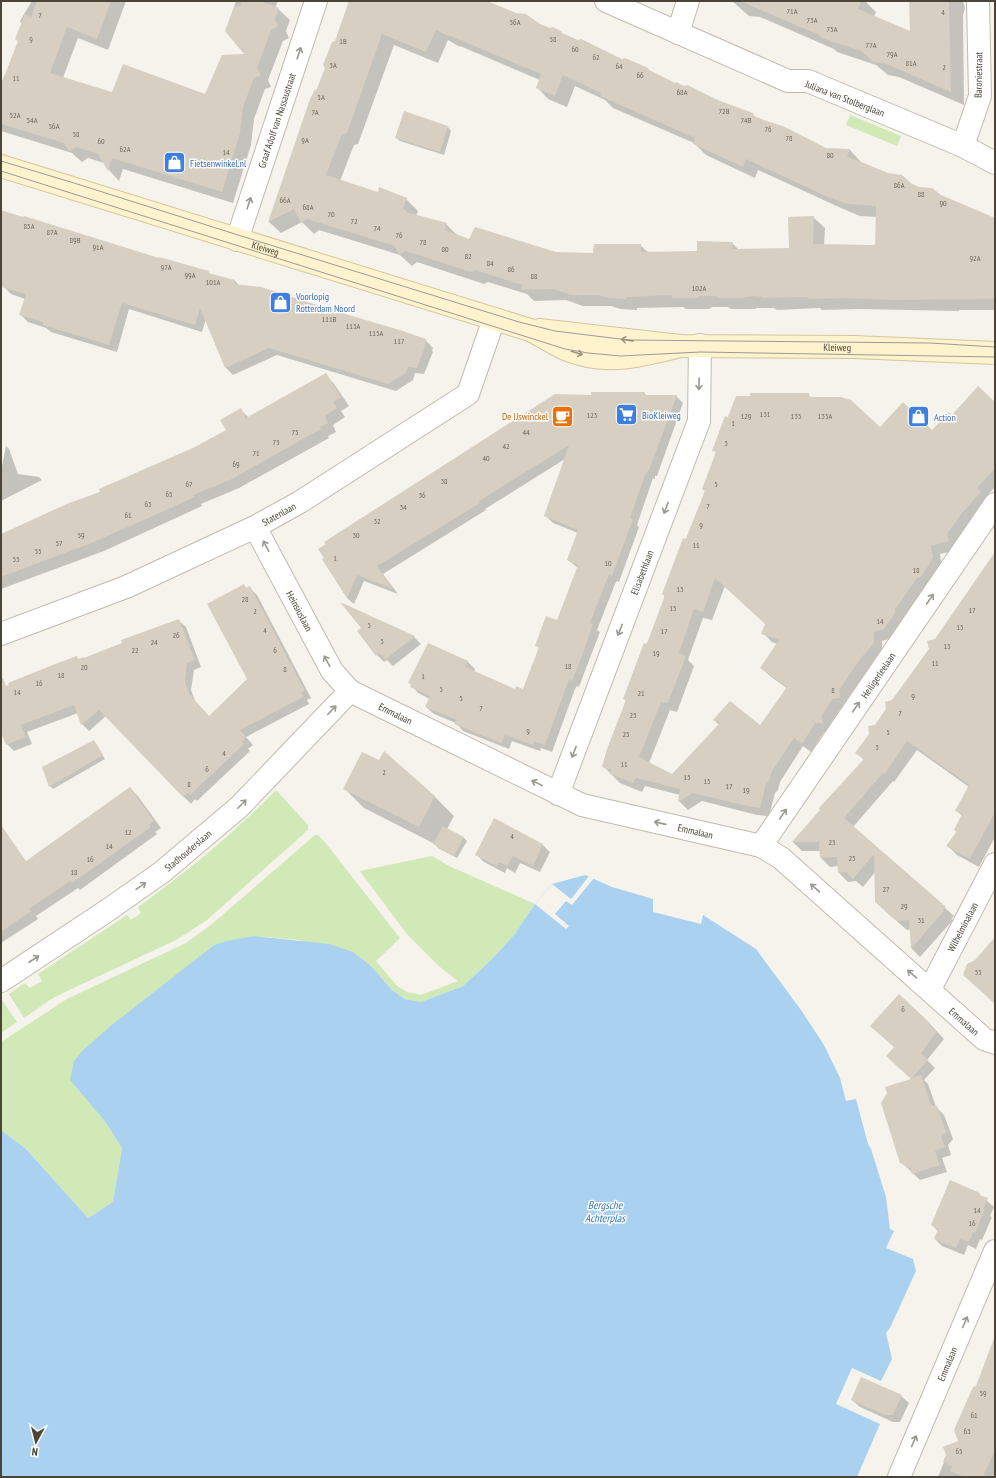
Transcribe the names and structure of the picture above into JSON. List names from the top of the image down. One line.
{"streets":{"street":["Baroniestraat","Juliana van Stolberglaan","Graaf Adolf van Nassaustraat","Kleiweg","Statenlaan","Elisabethlaan","Heinsiuslaan","Heiligerleelaan","Emmalaan","Stadhouderslaan","Wilhelminalaan"]},"crossings":[["Baroniestraat","Juliana van Stolberglaan"],["Graaf Adolf van Nassaustraat","Kleiweg"],["Kleiweg","Statenlaan"],["Kleiweg","Elisabethlaan"],["Statenlaan","Heinsiuslaan"],["Elisabethlaan","Emmalaan"],["Heinsiuslaan","Emmalaan"],["Heinsiuslaan","Stadhouderslaan"],["Heiligerleelaan","Emmalaan"],["Emmalaan","Stadhouderslaan"],["Emmalaan","Wilhelminalaan"]],"one_way":["Graaf Adolf van Nassaustraat","Elisabethlaan","Heinsiuslaan","Heiligerleelaan","Stadhouderslaan"],"water":["Bergsche Achterplas"],"places":{"shop":["Fietsenwinkel.nl","Voorlopig Rotterdam Noord","Action"],"supermarket":["BioKleiweg"],"cafe":["De IJswinckel"]},"house_numbers":["71A","4","7","73A","56A","75A","9","58","1B","77A","60","79A","62","81A","3A","64","2","66","11","68A","5A","72B","7A","52A","54A","74B","56A","76","58","78","9A","60","62A","14","80","86A","88","66A","90","68A","70","72","85A","74","87A","76","89B","78","91A","80","82","92A","84","97A","86","99A","88","101A","102A","111B","113A","115A","117","131","123","129","133","135A","1","75","44","73","3","42","71","40","69","38","67","5","65","36","63","7","34","61","32","9","59","30","57","11","55","1","53","10","18","13","28","15","17","2","14","3","15","4","17","26","5","24","13","22","6","19","11","18","20","8","18","1","16","3","8","14","21","9","5","7","7","23","9","5","25","3","4","11","6","2","13","15","8","17","19","12","4","23","14","25","16","18","27","29","31","33","6","14","16","59","61","63","65"],"north":"bottom"}
